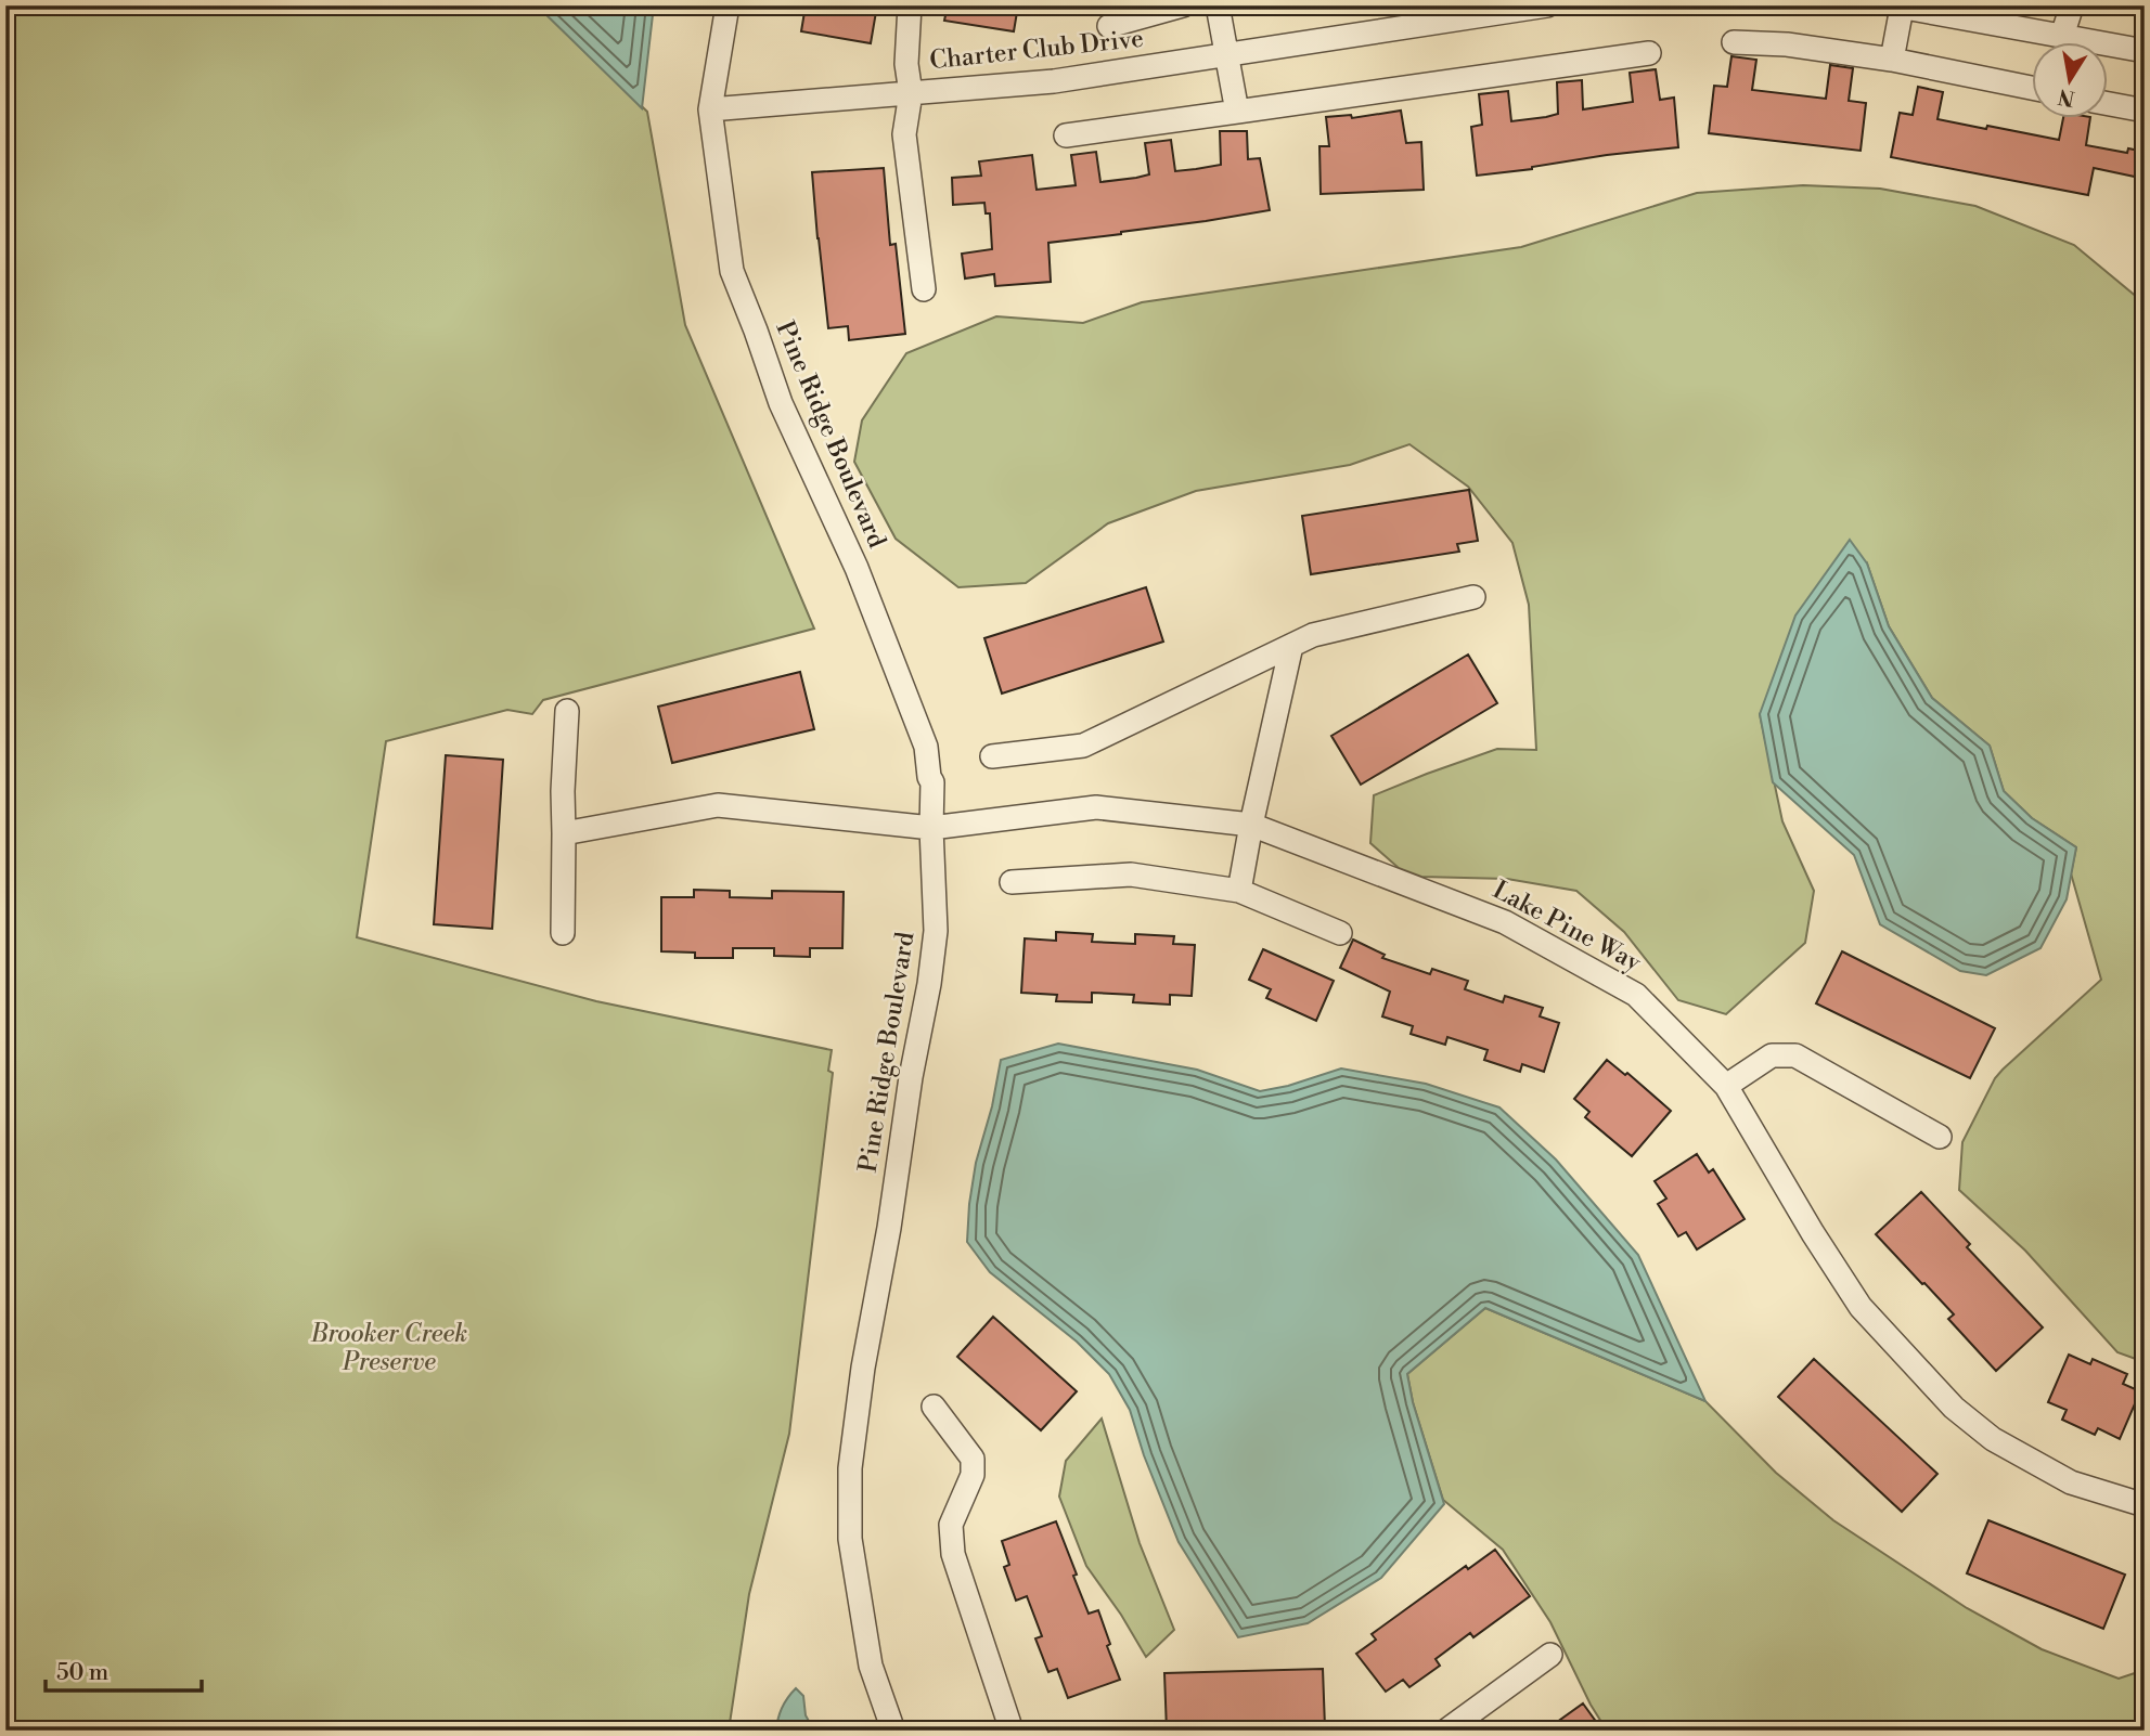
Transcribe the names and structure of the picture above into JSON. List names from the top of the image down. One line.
{"streets":{"street":["Charter Club Drive","Pine Ridge Boulevard","Lake Pine Way"]},"crossings":[["Charter Club Drive","Pine Ridge Boulevard"],["Pine Ridge Boulevard","Lake Pine Way"]],"parks":["Brooker Creek Preserve"],"scale_bar":"50 m","north":"bottom"}
